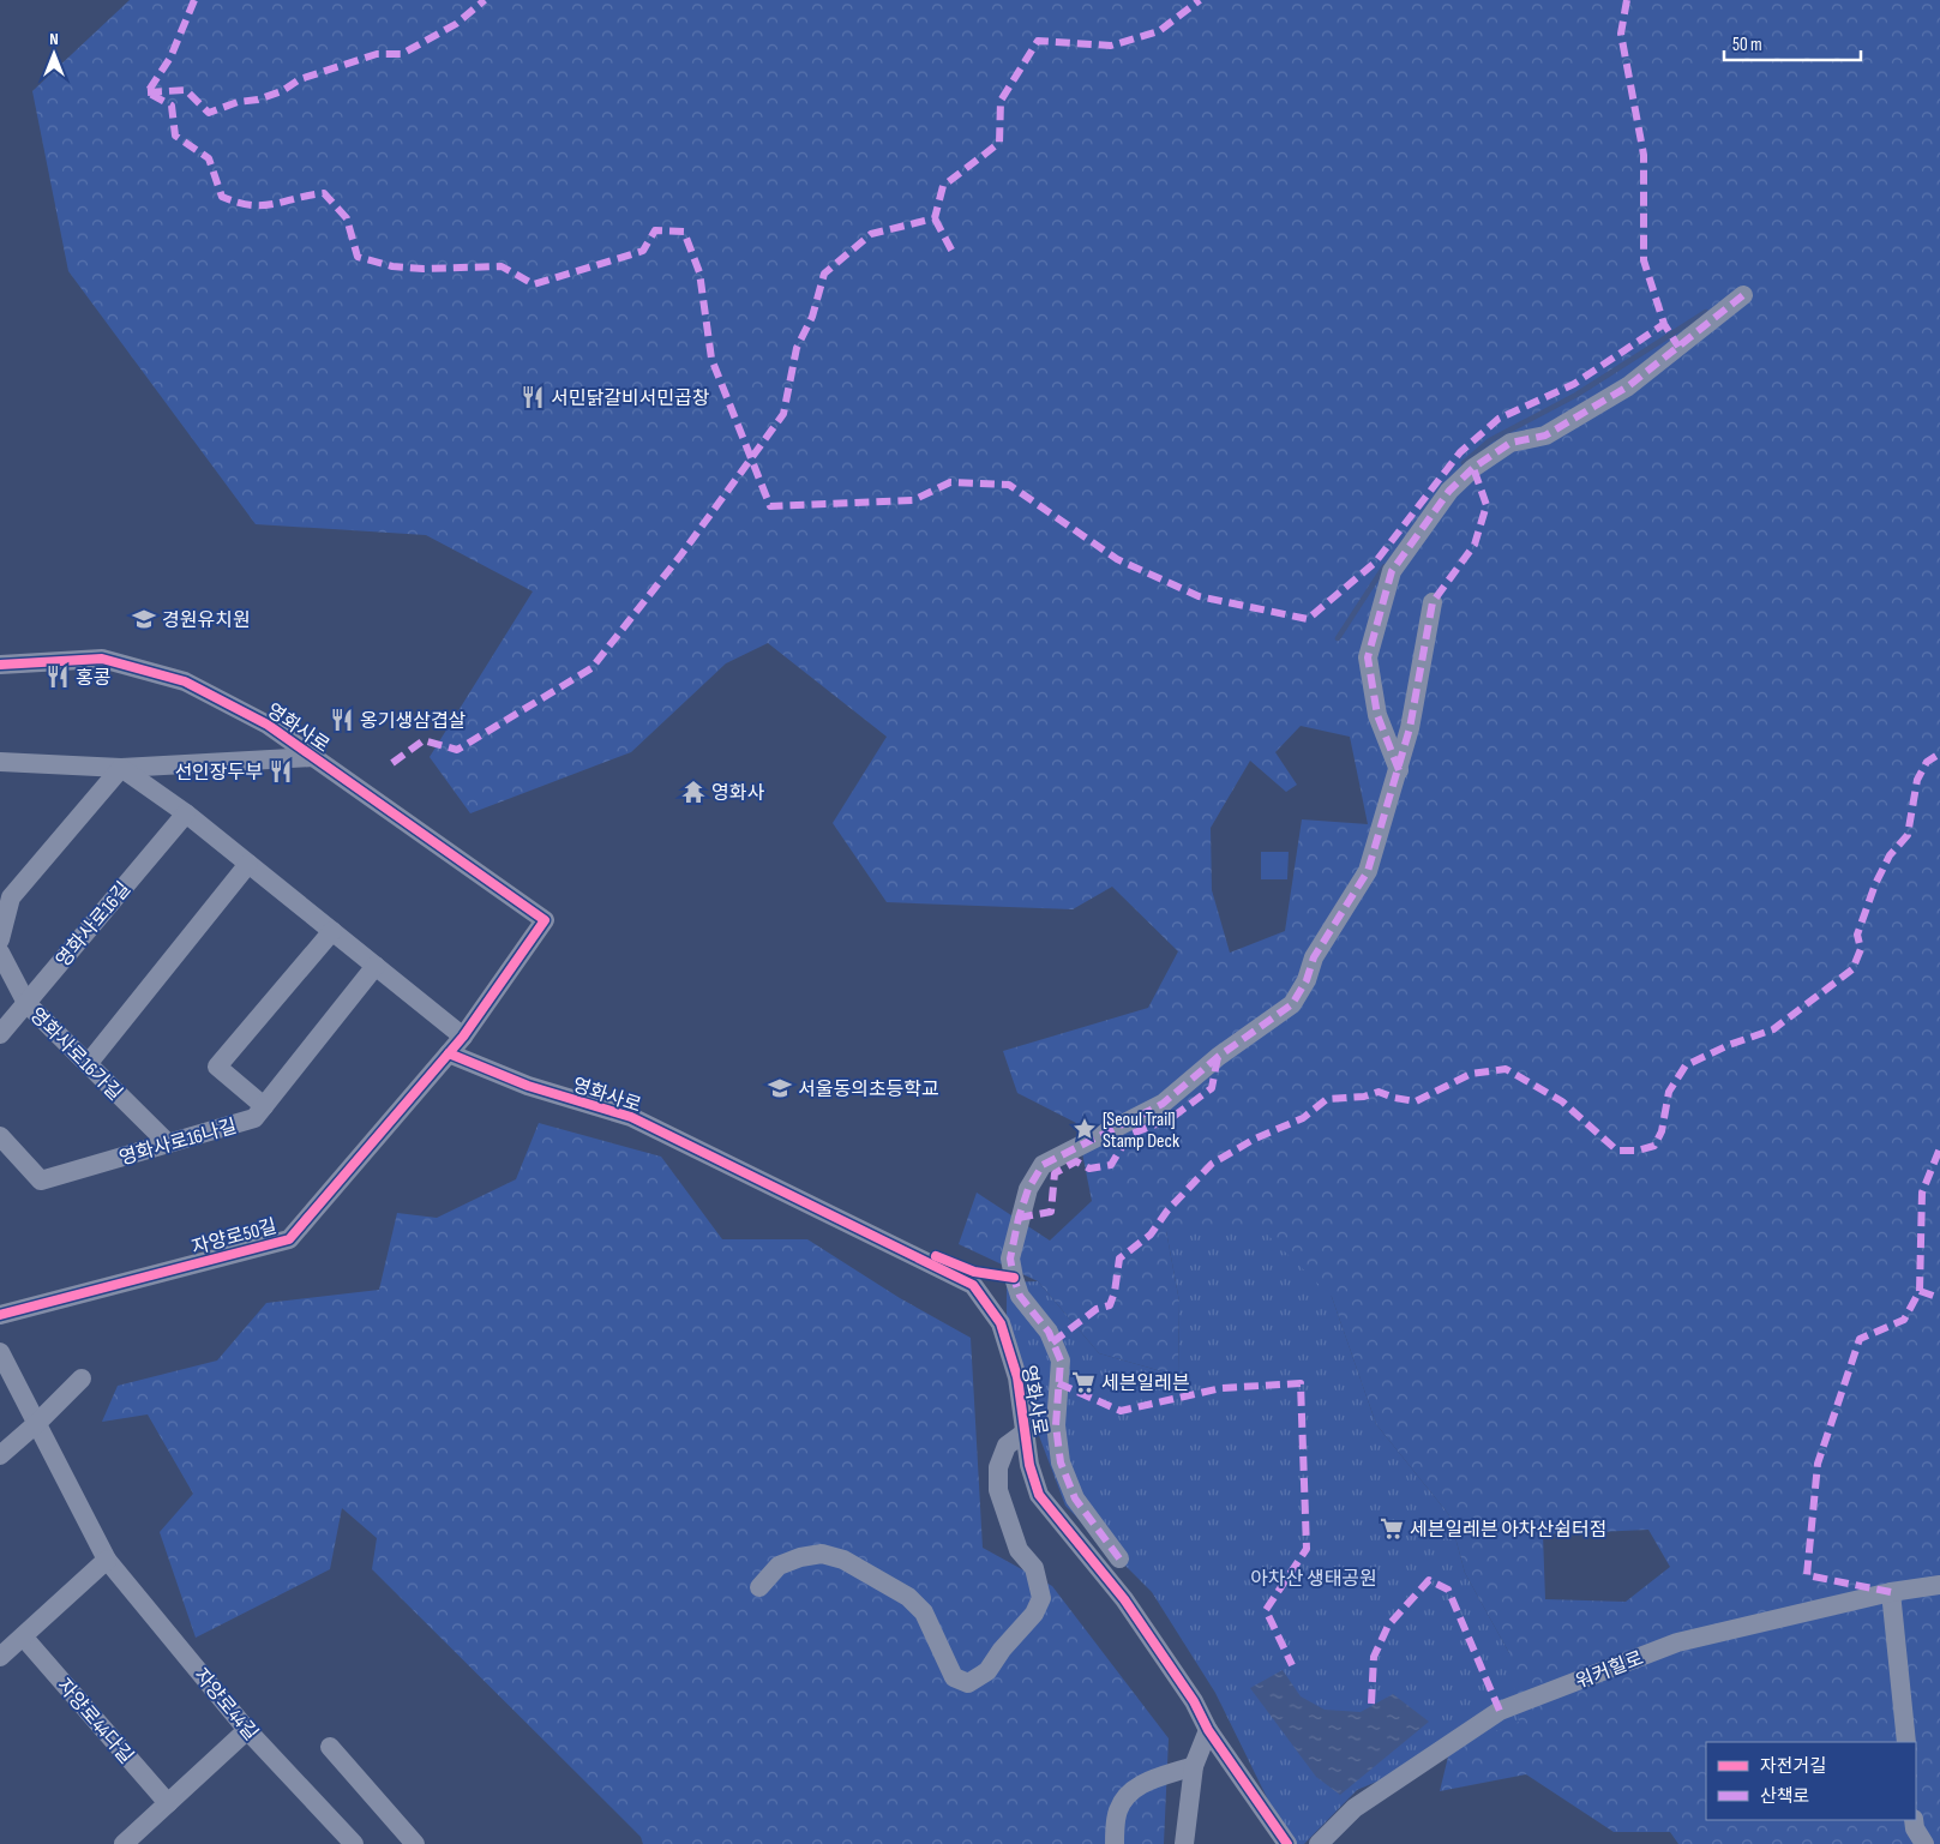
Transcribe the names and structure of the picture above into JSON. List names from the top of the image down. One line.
{"streets":{"street":["영화사로","영화사로16길","영화사로16가길","영화사로16나길","자양로50길","워커힐로","자양로44길","자양로44다길"]},"crossings":[["영화사로","자양로50길"],["영화사로16길","영화사로16가길"],["영화사로16가길","영화사로16나길"]],"parks":["아차산 생태공원"],"places":{"restaurant":["서민닭갈비서민곱창","홍콩","옹기생삼겹살","선인장두부"],"school or university":["경원유치원","서울동의초등학교"],"temple":["영화사"],"place":["[Seoul Trail] Stamp Deck"],"supermarket":["세븐일레븐","세븐일레븐 아차산쉼터점"]},"legend":["자전거길","산책로"],"scale_bar":"50 m","north":"top"}
